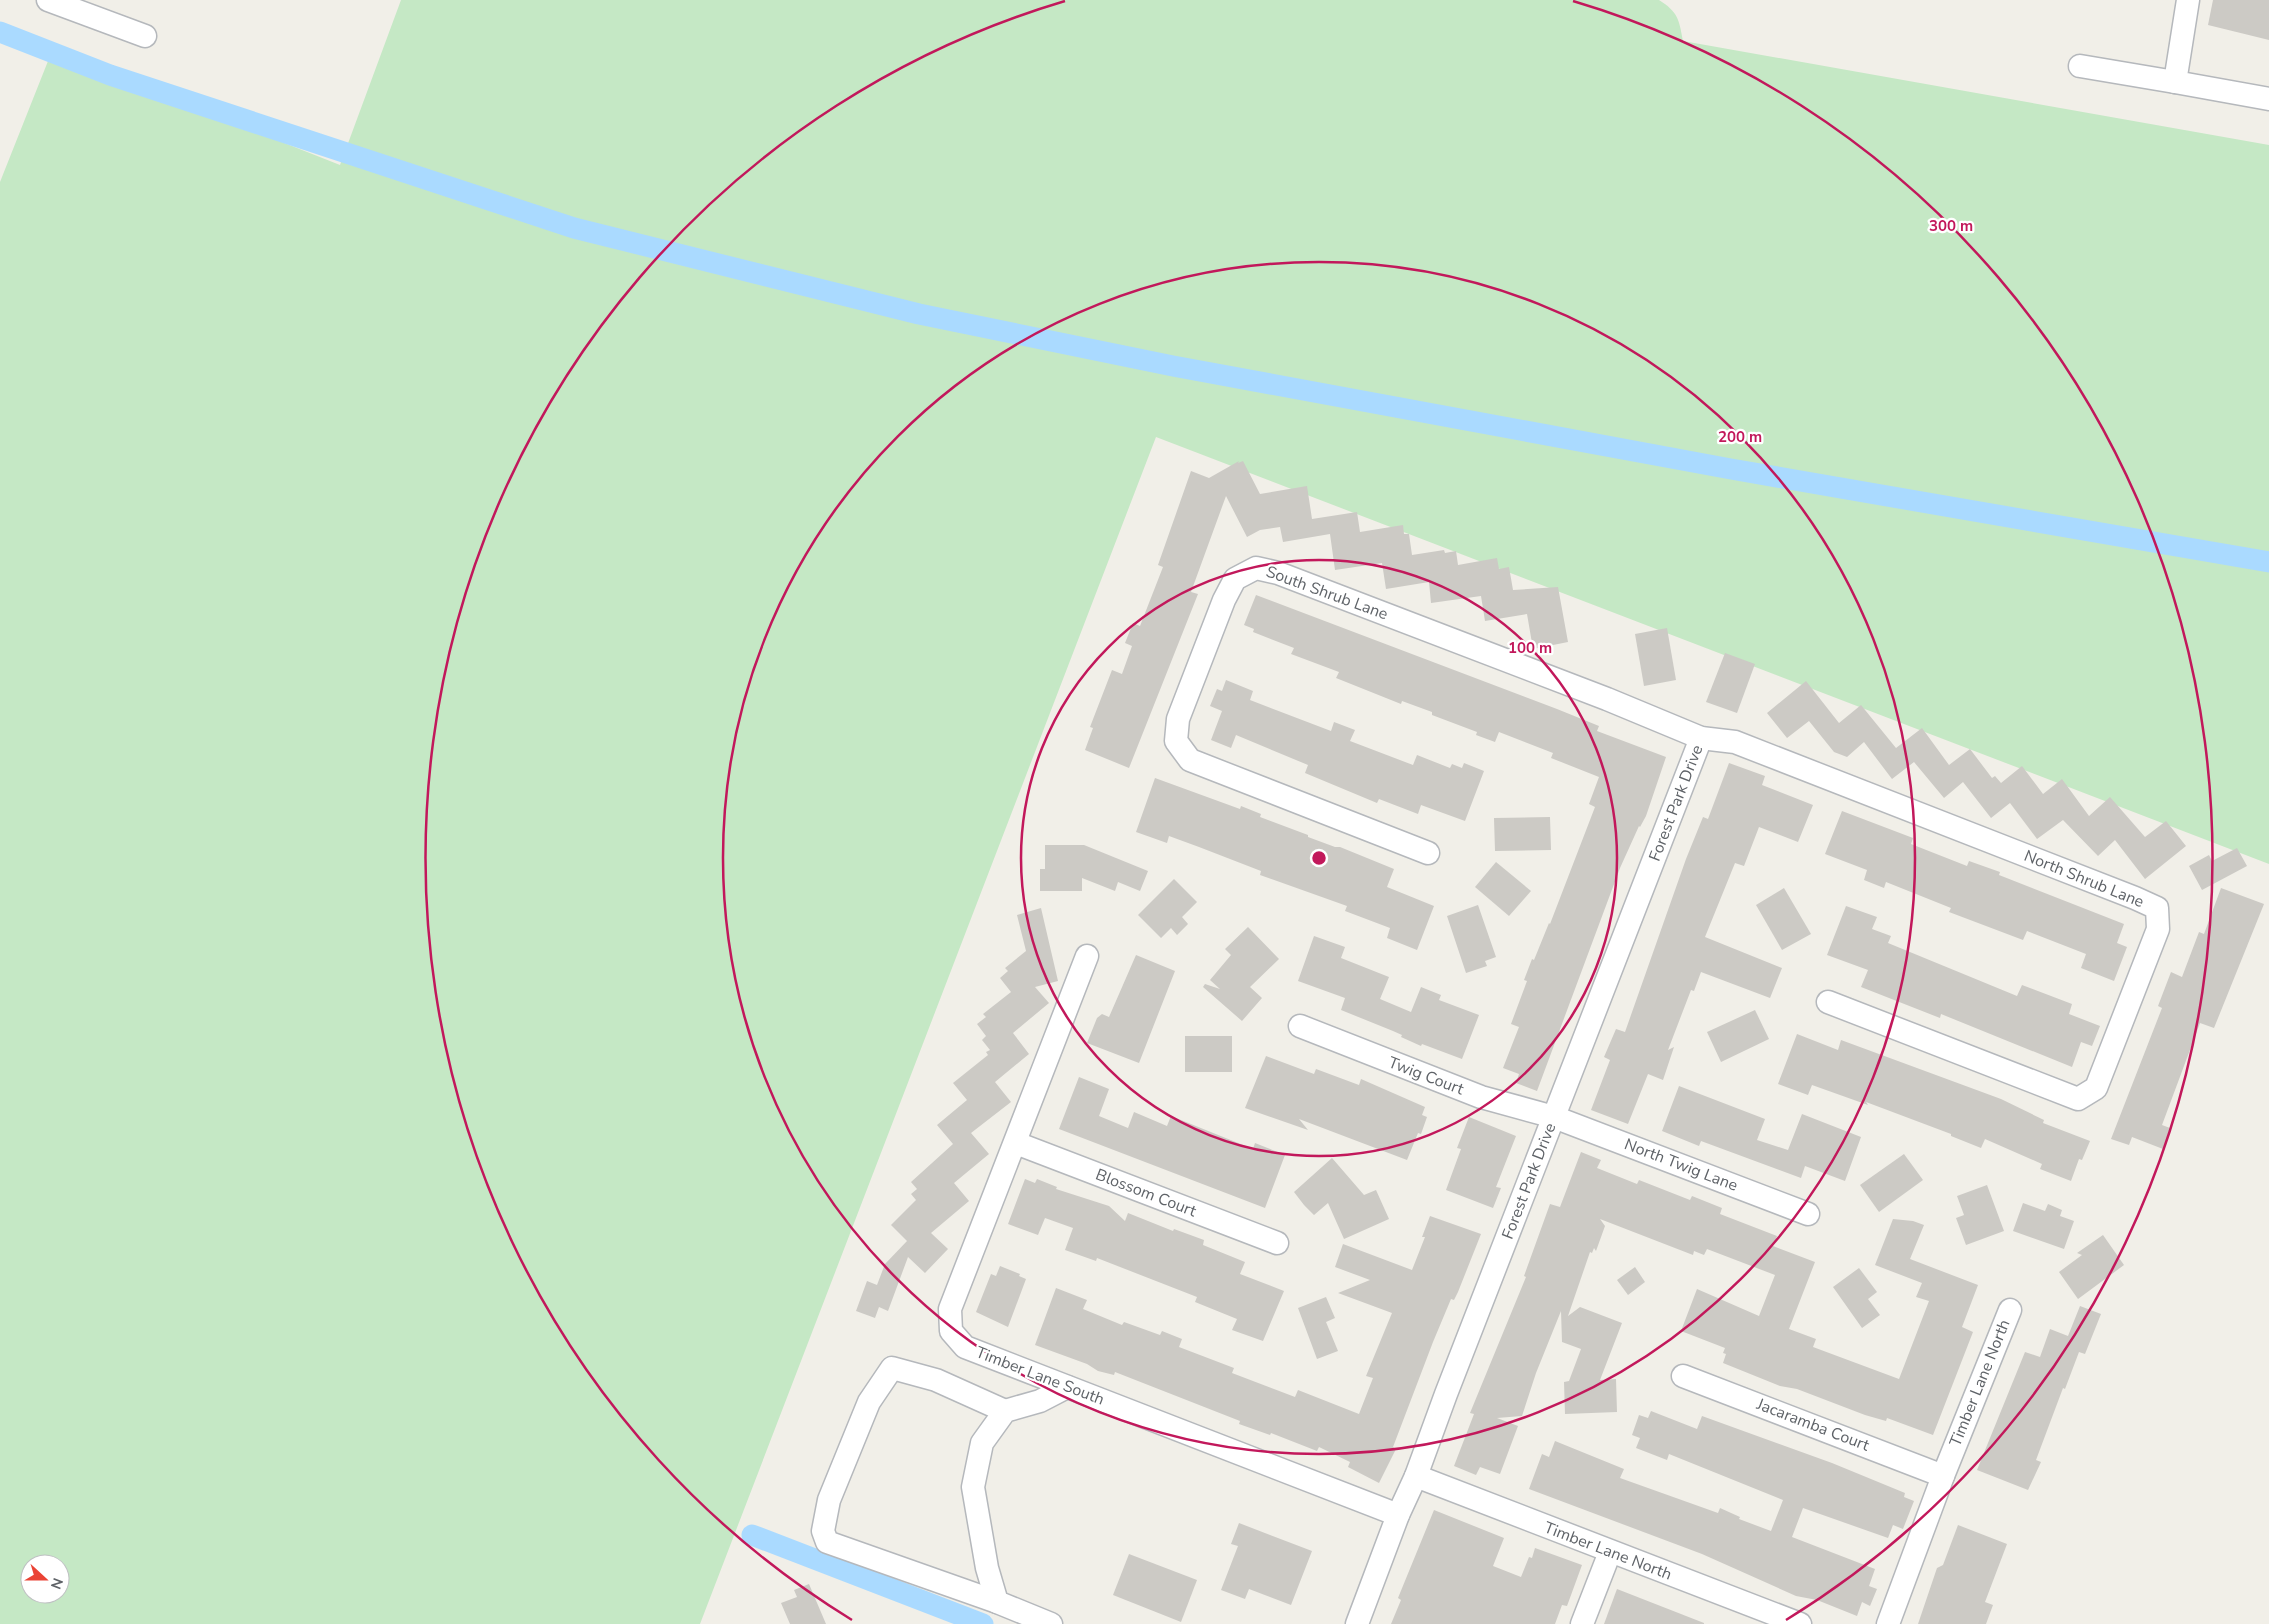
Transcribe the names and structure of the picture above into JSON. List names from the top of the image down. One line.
{"streets":{"street":["South Shrub Lane","Forest Park Drive","North Shrub Lane","Twig Court","North Twig Lane","Blossom Court","Timber Lane South","Timber Lane North","Jacaramba Court"]},"crossings":[["South Shrub Lane","Forest Park Drive"],["South Shrub Lane","North Shrub Lane"],["Forest Park Drive","North Shrub Lane"],["Forest Park Drive","Twig Court"],["Forest Park Drive","North Twig Lane"],["Forest Park Drive","Timber Lane South"],["Forest Park Drive","Timber Lane North"],["Twig Court","North Twig Lane"],["Blossom Court","Timber Lane South"],["Timber Lane North","Jacaramba Court"]],"north":"right","rings":["300 m","200 m","100 m"]}
